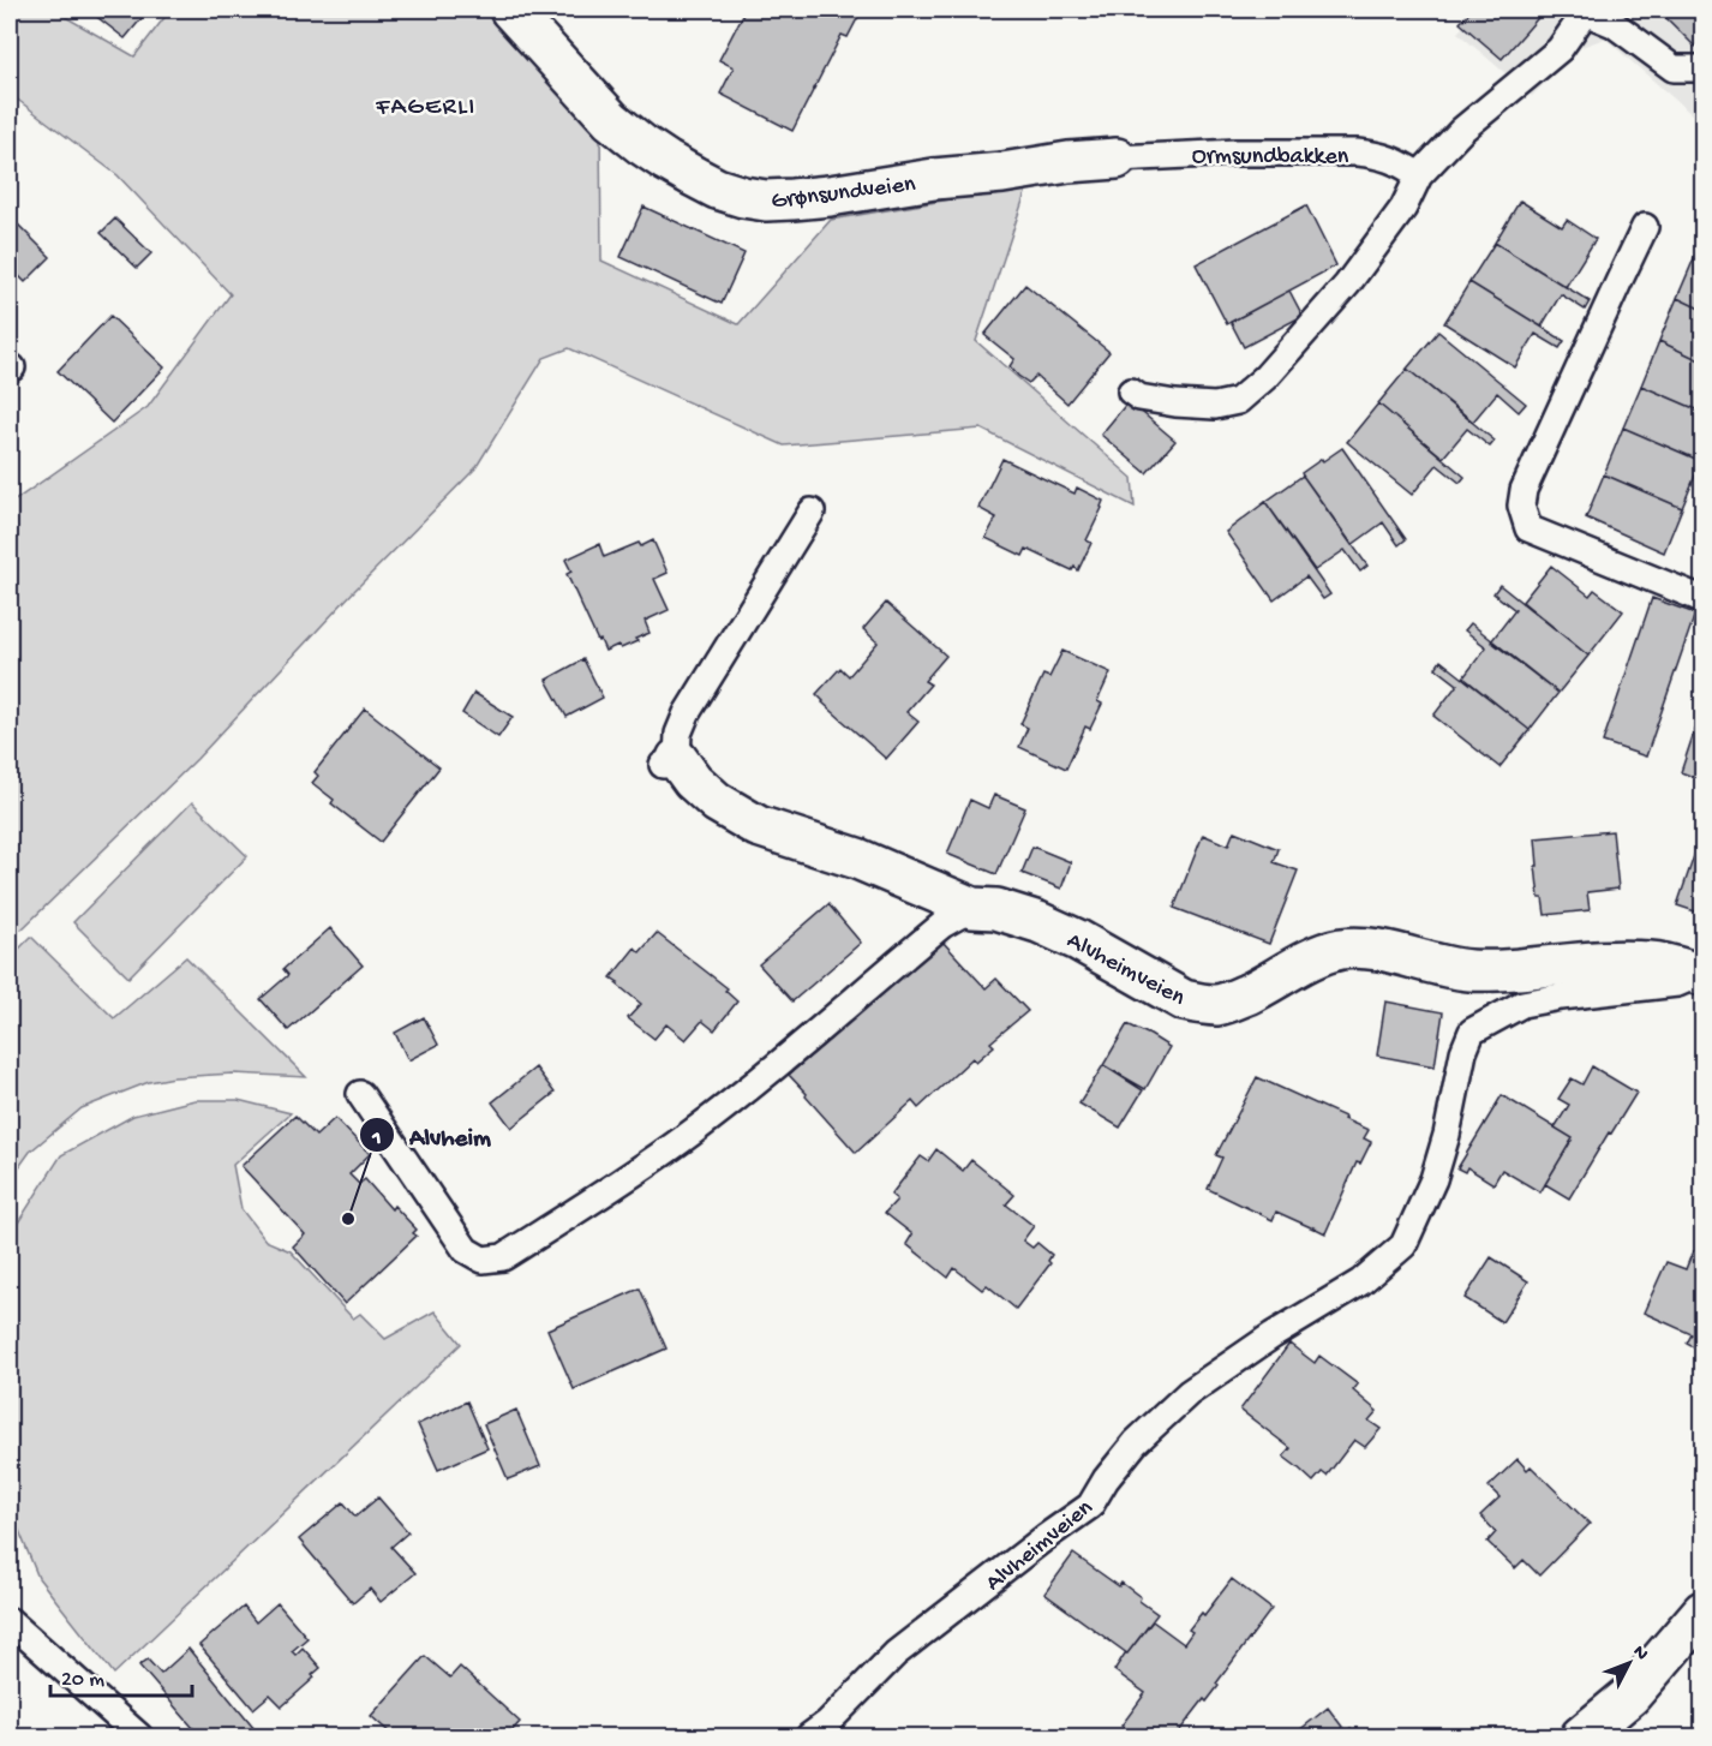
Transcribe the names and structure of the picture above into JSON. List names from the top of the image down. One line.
{"streets":{"street":["Grønsundveien","Alvheimveien"],"lane":["Ormsundbakken"]},"crossings":[["Ormsundbakken","Grønsundveien"]],"districts":["FAGERLI"],"places":["Alvheim"],"scale_bar":"20 m","north":"top right"}
